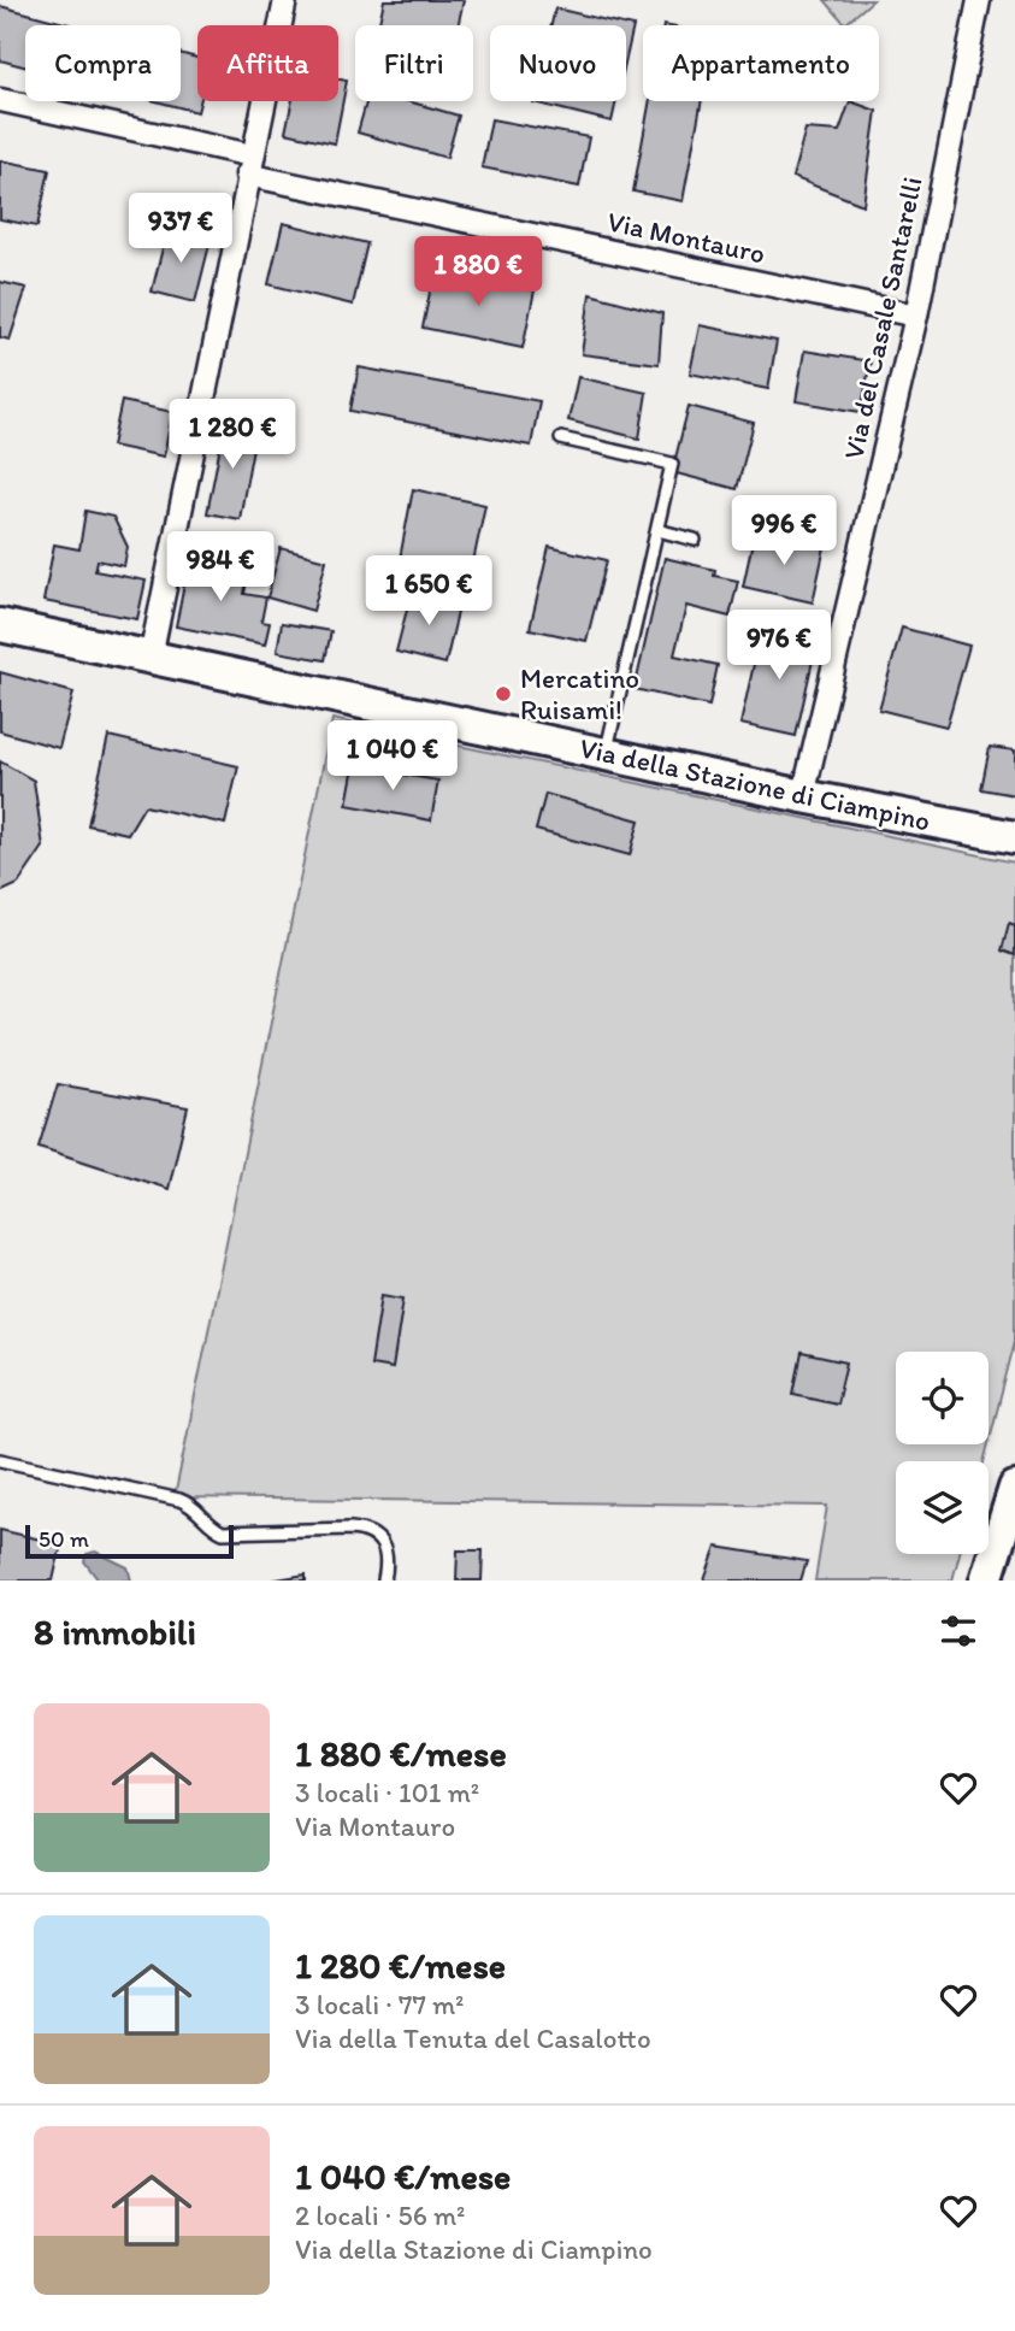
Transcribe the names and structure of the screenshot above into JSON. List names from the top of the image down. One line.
{"streets":{"street":["Via Montauro","Via del Casale Santarelli","Via della Stazione di Ciampino"]},"crossings":[["Via Montauro","Via del Casale Santarelli"],["Via del Casale Santarelli","Via della Stazione di Ciampino"]],"places":["Mercatino Ruisami!"],"scale_bar":"50 m","page":{"chip":["Compra","Affitta","Filtri","Nuovo","Appartamento"],"price":["937 €","1 880 €","1 280 €","996 €","984 €","1 650 €","976 €","1 040 €"],"scale":"50 m","heading":"8 immobili","list":[{"name":"1 880 €/mese","note":"3 locali · 101 m² · Via Montauro"},{"name":"1 280 €/mese","note":"3 locali · 77 m² · Via della Tenuta del Casalotto"},{"name":"1 040 €/mese","note":"2 locali · 56 m² · Via della Stazione di Ciampino"}]}}
